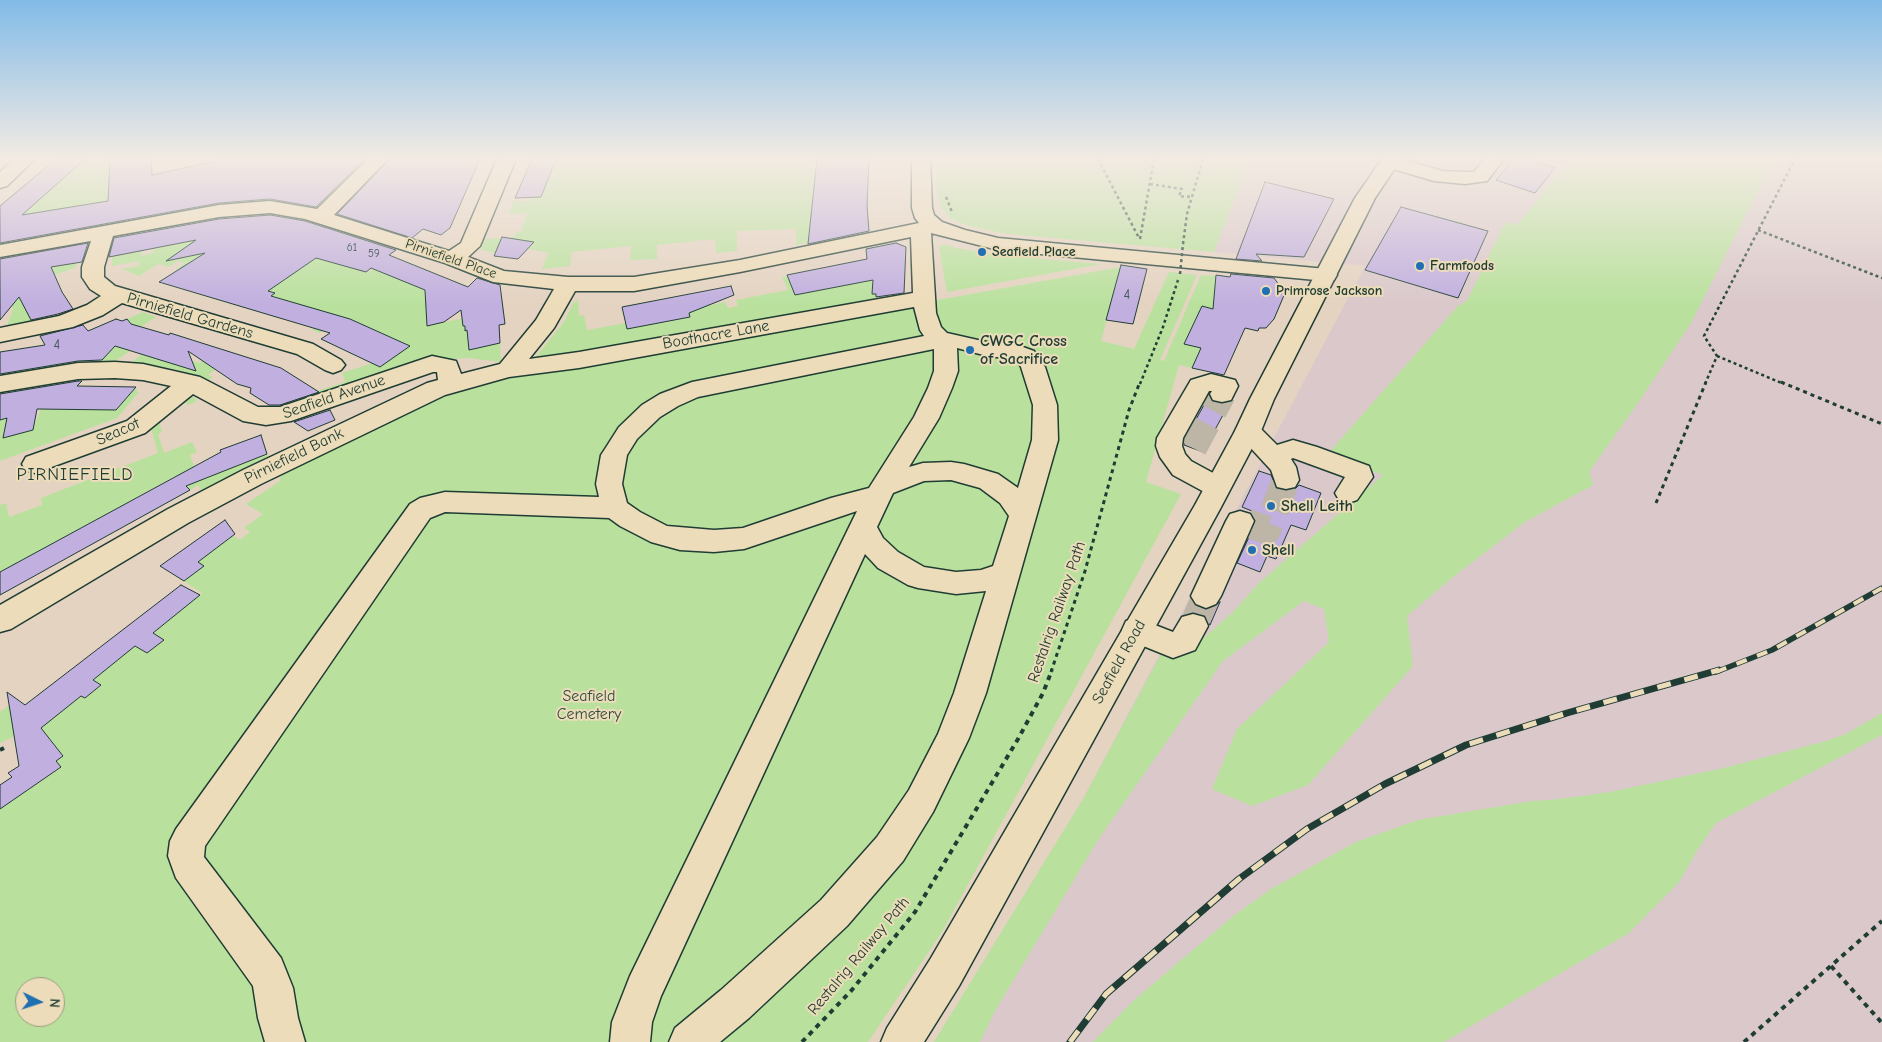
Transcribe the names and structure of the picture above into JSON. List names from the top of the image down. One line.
{"streets":{"street":["Pirniefield Place","Pirniefield Gardens","Boothacre Lane","Seafield Avenue","Seacot","Pirniefield Bank","Seafield Road"],"path":["Restalrig Railway Path"]},"crossings":[["Pirniefield Place","Pirniefield Gardens"],["Boothacre Lane","Pirniefield Bank"],["Seafield Avenue","Seacot"],["Seafield Avenue","Pirniefield Bank"]],"districts":["PIRNIEFIELD"],"parks":["Seafield Cemetery"],"places":["Seafield Place","Farmfoods","Primrose Jackson","CWGC Cross of Sacrifice","Shell Leith","Shell"],"house_numbers":["61","59","4","4"],"north":"right"}
